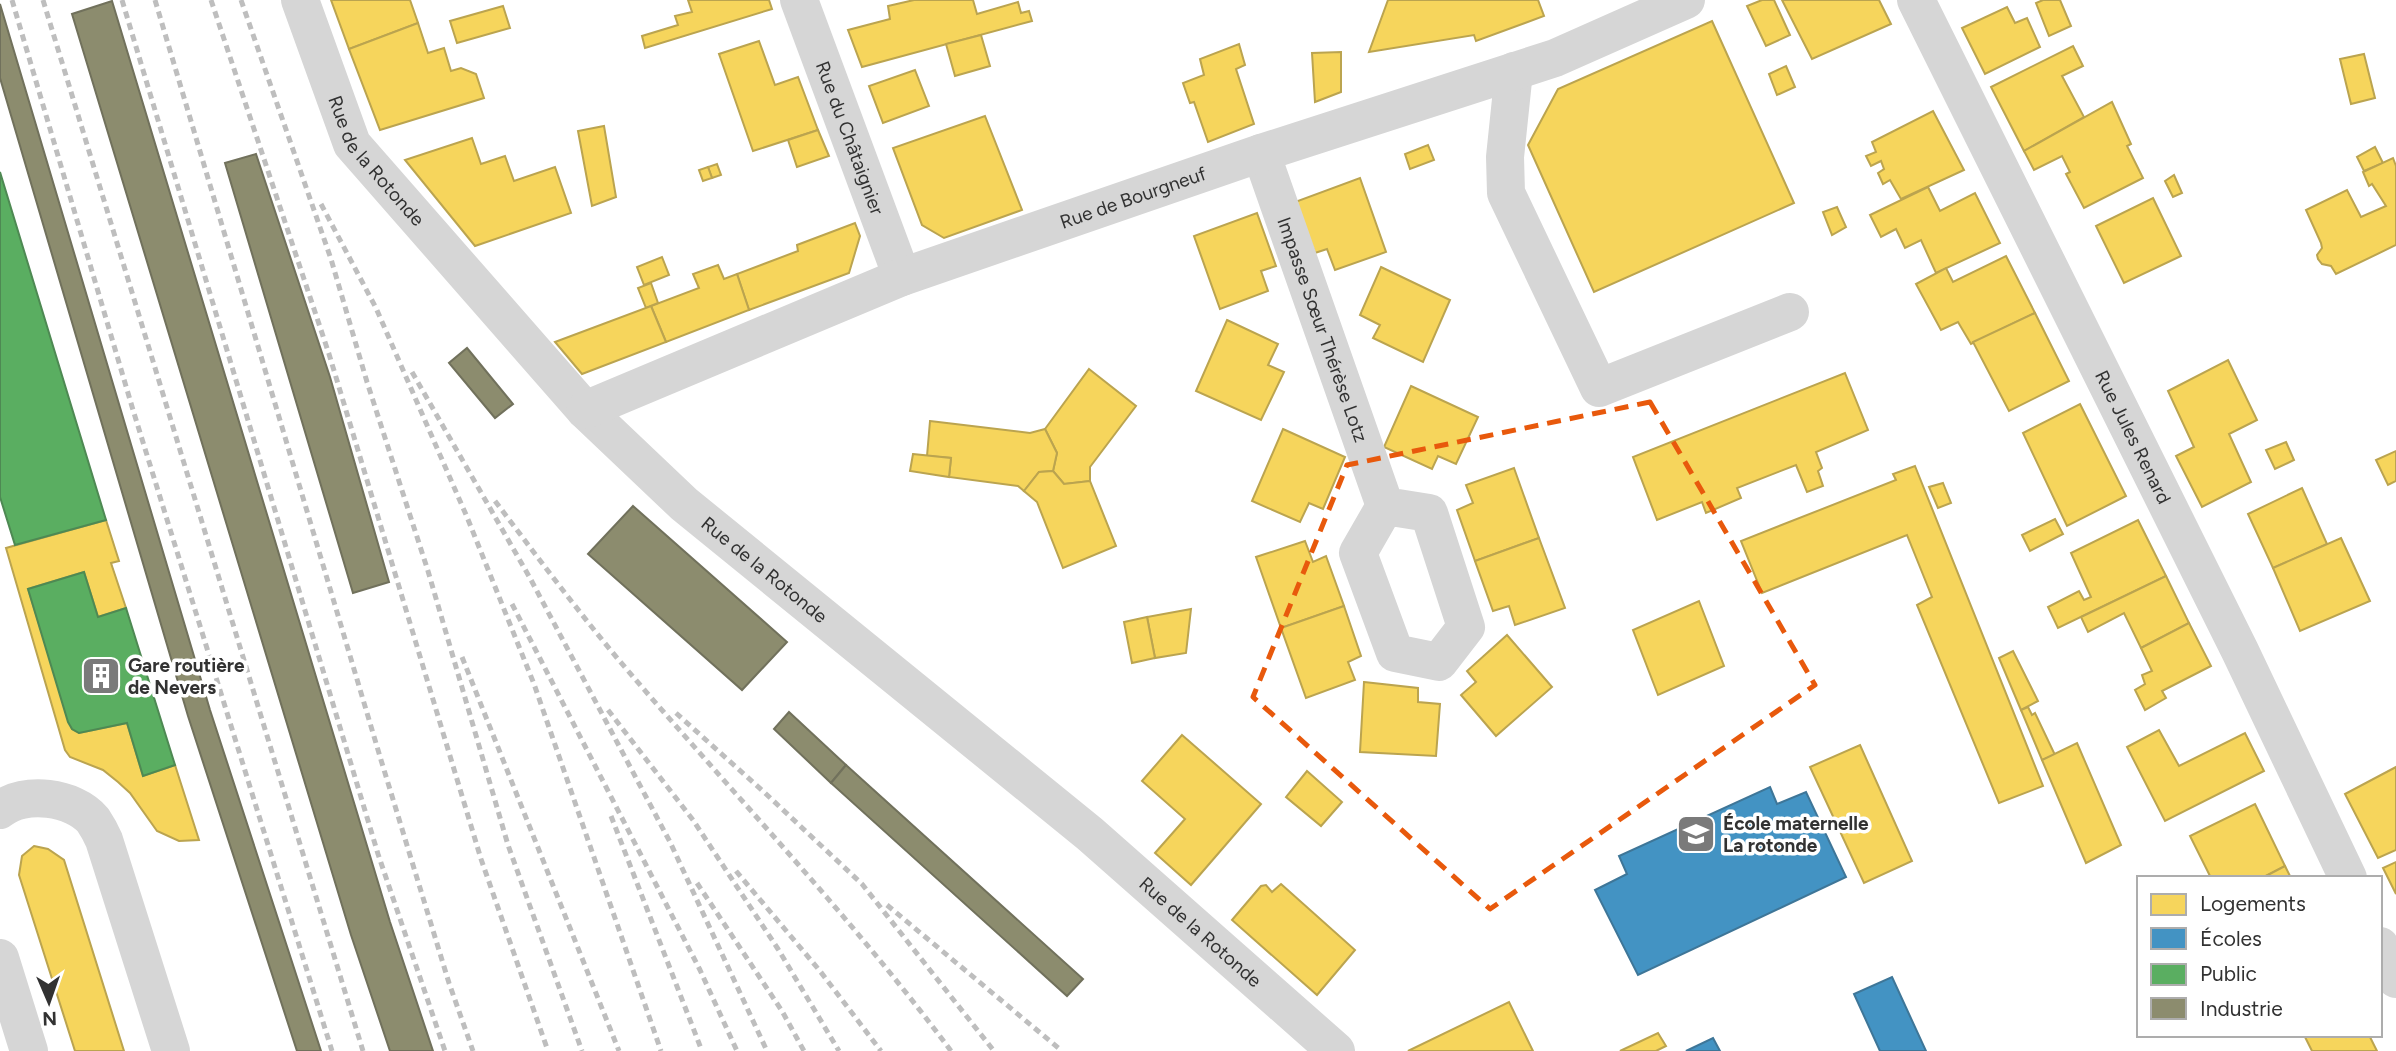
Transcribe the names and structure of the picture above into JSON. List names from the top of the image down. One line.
{"streets":{"street":["Rue du Châtaignier","Rue de la Rotonde","Rue de Bourgneuf","Impasse Sœur Thérèse Lotz","Rue Jules Renard"]},"crossings":[["Rue du Châtaignier","Rue de Bourgneuf"],["Rue de la Rotonde","Rue de Bourgneuf"],["Rue de Bourgneuf","Impasse Sœur Thérèse Lotz"]],"places":{"building":["Gare routière de Nevers"],"school or university":["École maternelle La rotonde"]},"legend":["Logements","Écoles","Public","Industrie"],"north":"bottom"}
